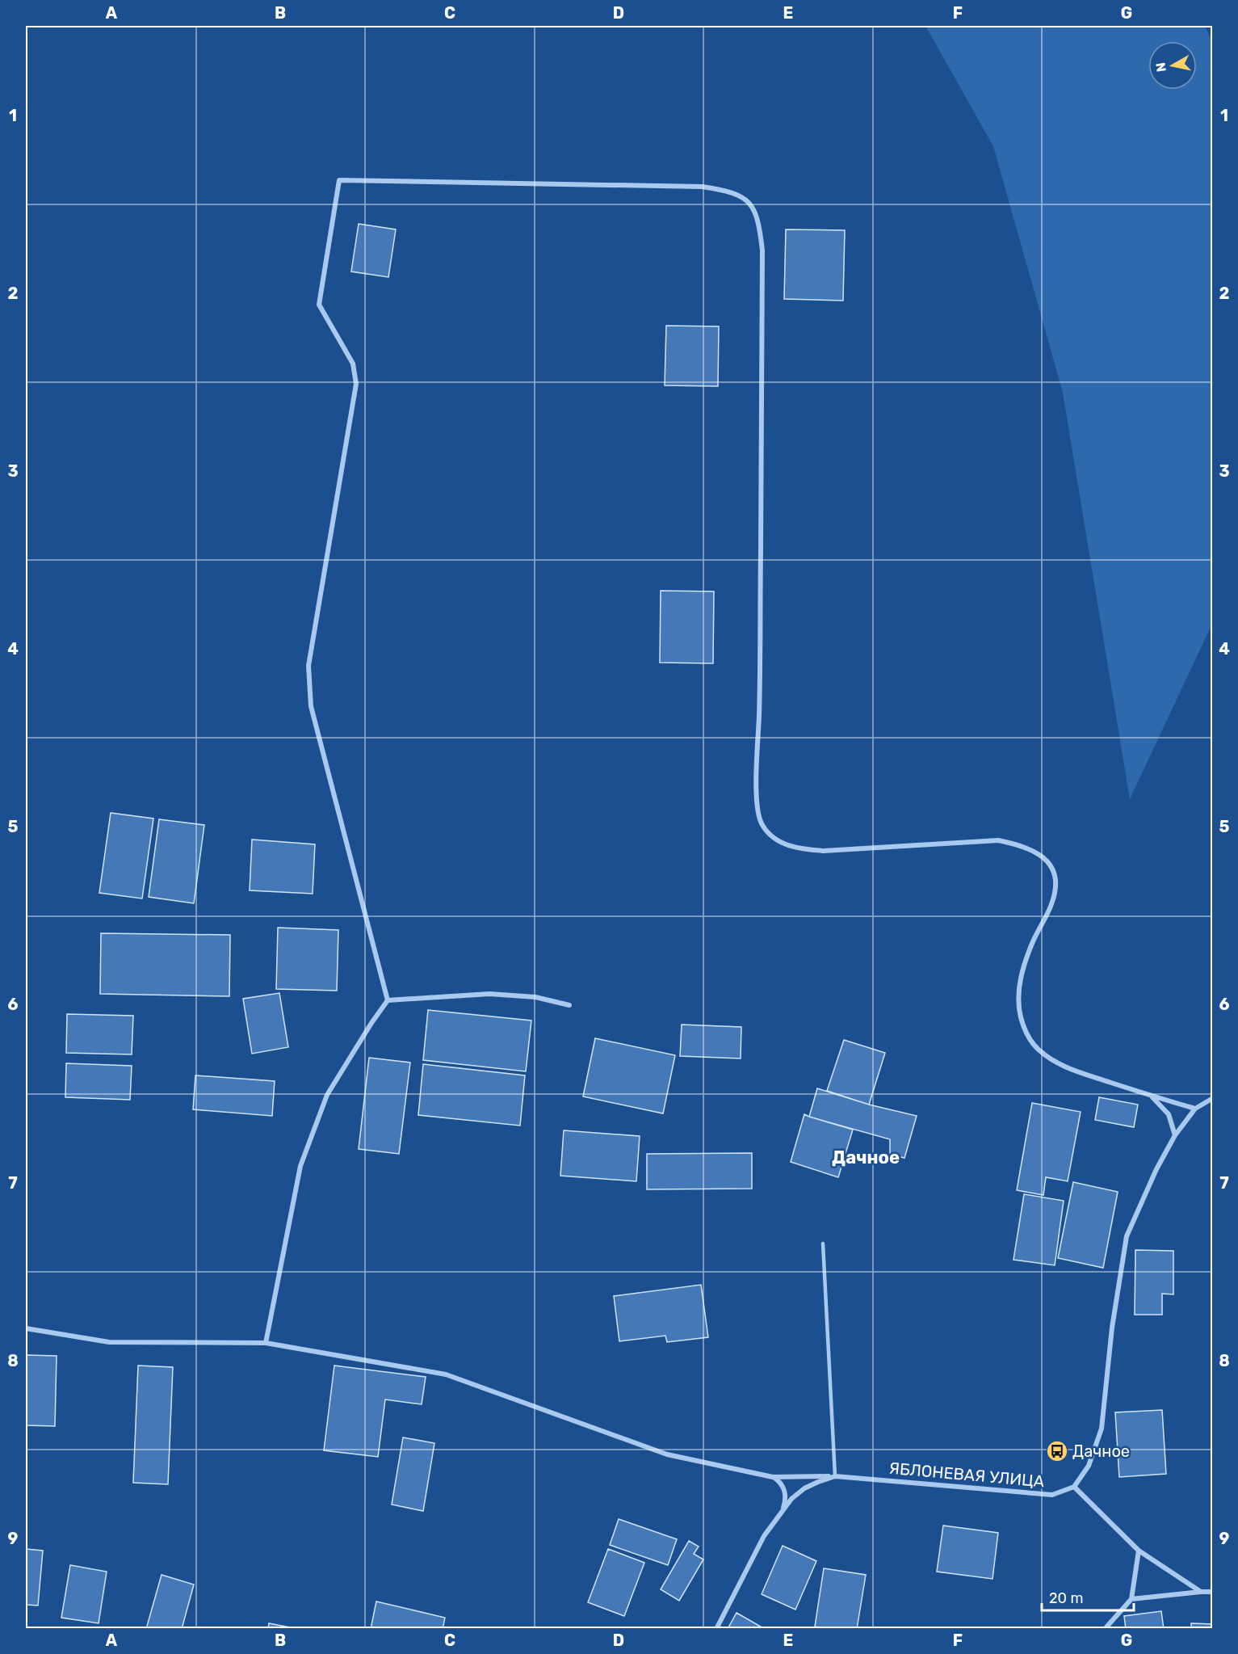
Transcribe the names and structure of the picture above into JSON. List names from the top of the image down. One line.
{"streets":{"street":["ЯБЛОНЕВАЯ УЛИЦА"]},"districts":["Дачное"],"places":{"bus stop":["Дачное"]},"scale_bar":"20 m","north":"left","grid":{"columns":["A","B","C","D","E","F","G"],"rows":["1","2","3","4","5","6","7","8","9"]}}
